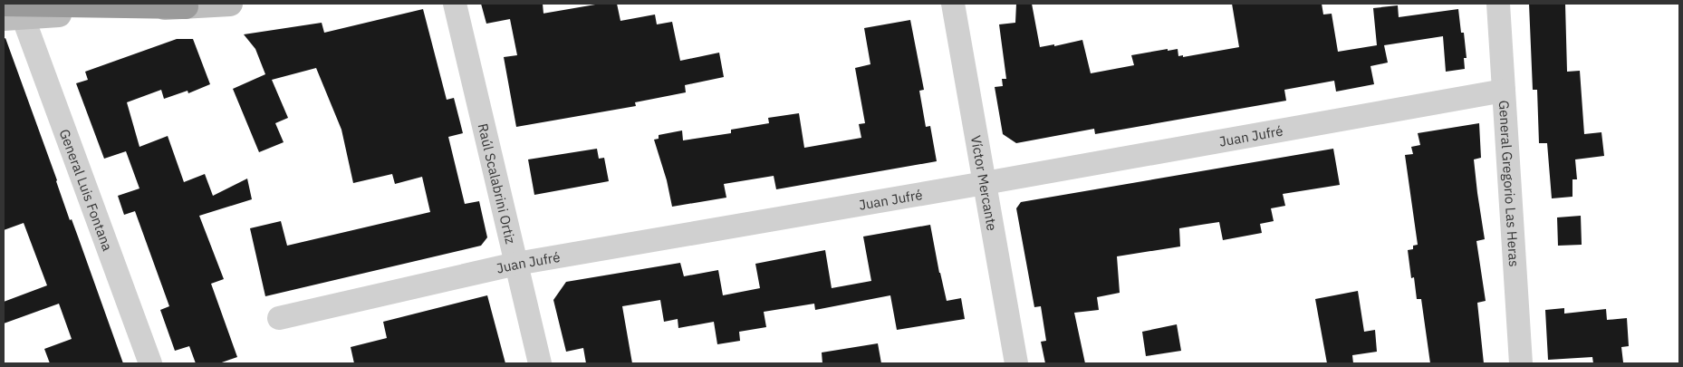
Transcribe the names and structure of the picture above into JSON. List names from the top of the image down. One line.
{"streets":{"street":["Juan Jufré","Raúl Scalabrini Ortiz","Víctor Mercante","General Gregorio Las Heras","General Luis Fontana"]},"crossings":[["Juan Jufré","Raúl Scalabrini Ortiz"],["Juan Jufré","Víctor Mercante"],["Juan Jufré","General Gregorio Las Heras"]]}
